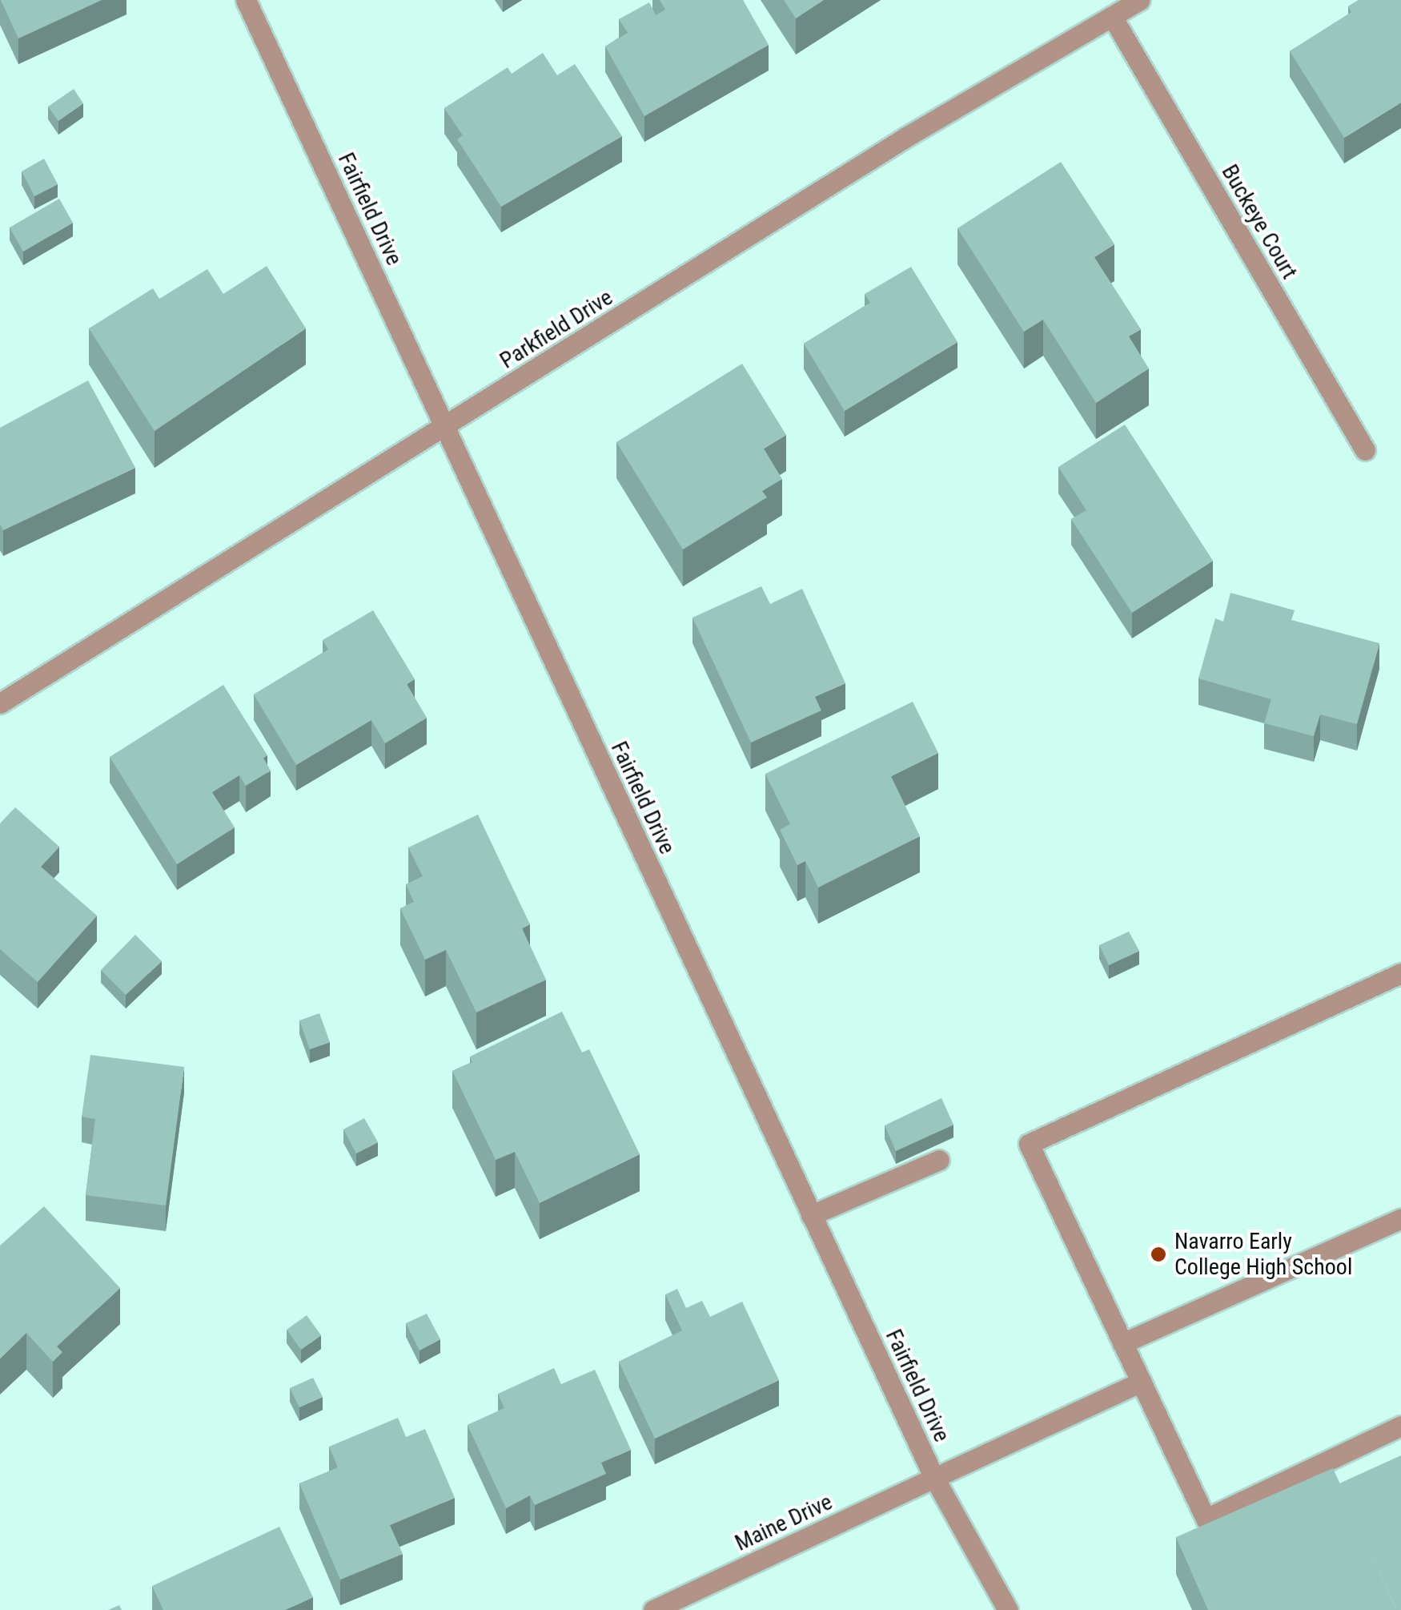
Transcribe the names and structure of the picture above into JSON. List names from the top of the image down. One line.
{"streets":{"street":["Fairfield Drive","Buckeye Court","Parkfield Drive","Maine Drive"]},"crossings":[["Fairfield Drive","Parkfield Drive"],["Fairfield Drive","Maine Drive"],["Buckeye Court","Parkfield Drive"]],"places":["Navarro Early College High School"]}
